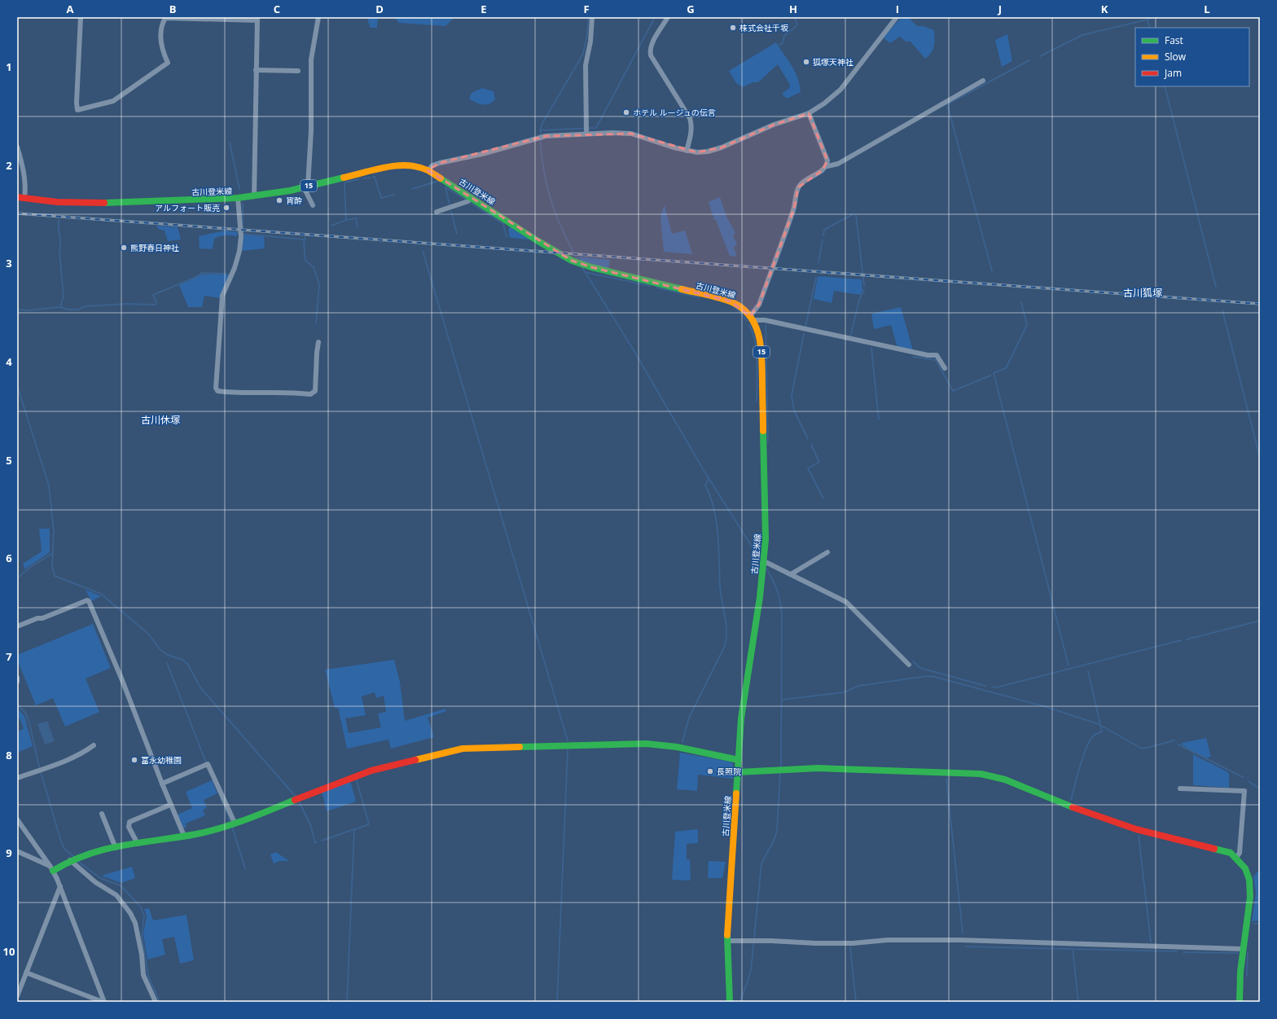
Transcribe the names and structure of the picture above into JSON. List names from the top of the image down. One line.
{"streets":{"main road":["15","古川登米線"]},"districts":["古川狐塚","古川休塚"],"places":["株式会社千坂","狐塚天神社","ホテル ルージュの伝言","宵酔","アルフォート販売","熊野春日神社","富永幼稚園","長照院"],"legend":["Fast","Slow","Jam"],"grid":{"columns":["A","B","C","D","E","F","G","H","I","J","K","L"],"rows":["1","2","3","4","5","6","7","8","9","10"]}}
